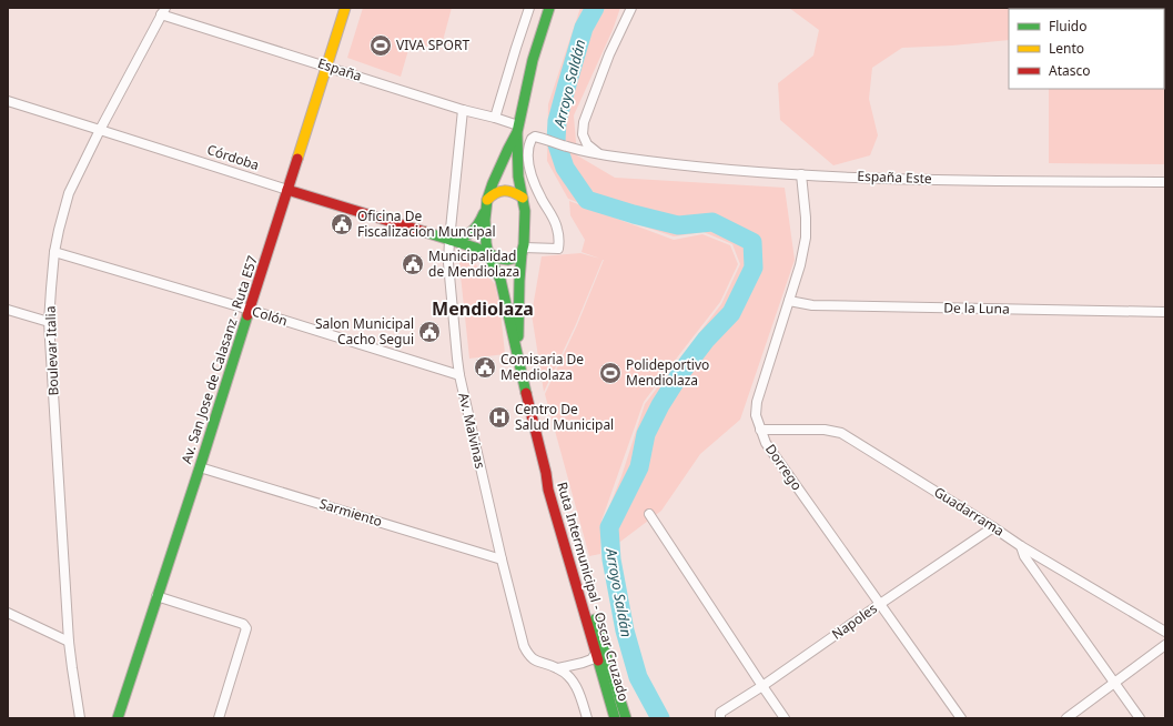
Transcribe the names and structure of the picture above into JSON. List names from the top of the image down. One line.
{"streets":{"main road":["Córdoba","Av. San Jose de Calasanz - Ruta E57","Ruta Intermunicipal - Oscar Cruzado"],"street":["España","España Este","De la Luna","Colón","Boulevar Italia","Av. Malvinas","Dorrego","Guadarrama","Sarmiento","Napoles"]},"crossings":[["España","Boulevar Italia"],["España","Av. San Jose de Calasanz - Ruta E57"],["España","Av. Malvinas"],["España","Ruta Intermunicipal - Oscar Cruzado"],["Córdoba","Boulevar Italia"],["Córdoba","Av. San Jose de Calasanz - Ruta E57"],["Córdoba","Av. Malvinas"],["Córdoba","Ruta Intermunicipal - Oscar Cruzado"],["España Este","Dorrego"],["España Este","Ruta Intermunicipal - Oscar Cruzado"],["De la Luna","Dorrego"],["Colón","Boulevar Italia"],["Colón","Av. San Jose de Calasanz - Ruta E57"],["Colón","Av. Malvinas"],["Av. San Jose de Calasanz - Ruta E57","Sarmiento"],["Av. Malvinas","Sarmiento"],["Dorrego","Guadarrama"],["Dorrego","Napoles"],["Guadarrama","Napoles"]],"districts":["Mendiolaza"],"water":["Arroyo Saldán"],"places":{"sports":["VIVA SPORT","Polideportivo Mendiolaza"],"public building":["Oficina De Fiscalizacion Muncipal","Municipalidad de Mendiolaza","Salon Municipal Cacho Segui","Comisaria De Mendiolaza"],"hospital":["Centro De Salud Municipal"]},"legend":["Fluido","Lento","Atasco"]}
